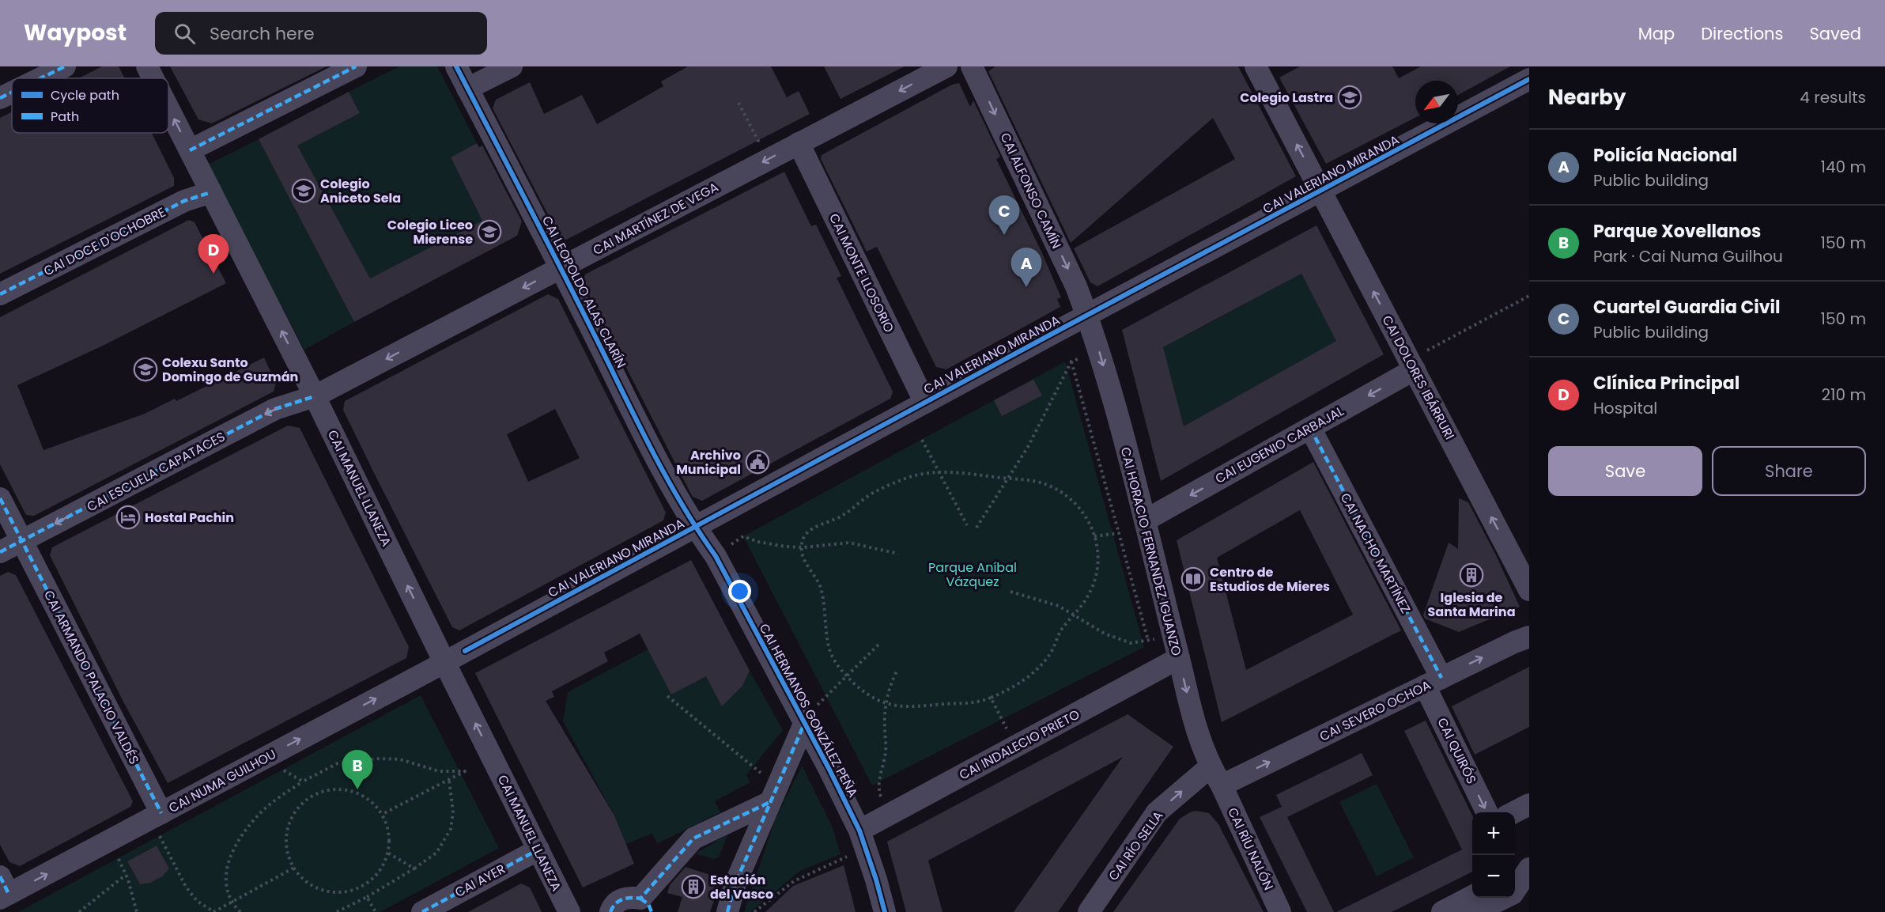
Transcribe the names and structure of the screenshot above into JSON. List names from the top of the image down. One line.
{"streets":{"street":["CAI VALERIANO MIRANDA","CAI ALFONSO CAMÍN","CAI MARTÍNEZ DE VEGA","CAI DOCE D'OCHOBRE","CAI MONTE LLOSORIO","CAI LEOPOLDO ALAS CLARÍN","CAI DOLORES IBÁRRURI","CAI EUGENIO CARBAJAL","CAI ESCUELA CAPATACES","CAI MANUEL LLANEZA","CAI HORACIO FERNANDEZ IGUANZO","CAI NACHO MARTÍNEZ","CAI ARMANDO PALACIO VALDÉS","CAI HERMANOS GONZÁLEZ PEÑA","CAI SEVERO OCHOA","CAI INDALECIO PRIETO","CAI QUIRÓS","CAI NUMA GUILHOU","CAI RÍO SELLA","CAI RÍU NALÓN","CAI AYER"]},"crossings":[["CAI VALERIANO MIRANDA","CAI ALFONSO CAMÍN"],["CAI VALERIANO MIRANDA","CAI MONTE LLOSORIO"],["CAI VALERIANO MIRANDA","CAI LEOPOLDO ALAS CLARÍN"],["CAI VALERIANO MIRANDA","CAI DOLORES IBÁRRURI"],["CAI VALERIANO MIRANDA","CAI MANUEL LLANEZA"],["CAI VALERIANO MIRANDA","CAI HORACIO FERNANDEZ IGUANZO"],["CAI VALERIANO MIRANDA","CAI HERMANOS GONZÁLEZ PEÑA"],["CAI VALERIANO MIRANDA","CAI NUMA GUILHOU"],["CAI ALFONSO CAMÍN","CAI HORACIO FERNANDEZ IGUANZO"],["CAI MARTÍNEZ DE VEGA","CAI MONTE LLOSORIO"],["CAI MARTÍNEZ DE VEGA","CAI LEOPOLDO ALAS CLARÍN"],["CAI MARTÍNEZ DE VEGA","CAI ESCUELA CAPATACES"],["CAI MARTÍNEZ DE VEGA","CAI MANUEL LLANEZA"],["CAI DOCE D'OCHOBRE","CAI MANUEL LLANEZA"],["CAI LEOPOLDO ALAS CLARÍN","CAI HERMANOS GONZÁLEZ PEÑA"],["CAI DOLORES IBÁRRURI","CAI EUGENIO CARBAJAL"],["CAI EUGENIO CARBAJAL","CAI HORACIO FERNANDEZ IGUANZO"],["CAI EUGENIO CARBAJAL","CAI NACHO MARTÍNEZ"],["CAI ESCUELA CAPATACES","CAI MANUEL LLANEZA"],["CAI ESCUELA CAPATACES","CAI ARMANDO PALACIO VALDÉS"],["CAI MANUEL LLANEZA","CAI NUMA GUILHOU"],["CAI MANUEL LLANEZA","CAI AYER"],["CAI HORACIO FERNANDEZ IGUANZO","CAI SEVERO OCHOA"],["CAI HORACIO FERNANDEZ IGUANZO","CAI INDALECIO PRIETO"],["CAI HORACIO FERNANDEZ IGUANZO","CAI RÍO SELLA"],["CAI HORACIO FERNANDEZ IGUANZO","CAI RÍU NALÓN"],["CAI NACHO MARTÍNEZ","CAI SEVERO OCHOA"],["CAI NACHO MARTÍNEZ","CAI QUIRÓS"],["CAI ARMANDO PALACIO VALDÉS","CAI NUMA GUILHOU"],["CAI HERMANOS GONZÁLEZ PEÑA","CAI INDALECIO PRIETO"],["CAI SEVERO OCHOA","CAI QUIRÓS"],["CAI SEVERO OCHOA","CAI RÍO SELLA"],["CAI SEVERO OCHOA","CAI RÍU NALÓN"],["CAI RÍO SELLA","CAI RÍU NALÓN"]],"one_way":["CAI ALFONSO CAMÍN","CAI MARTÍNEZ DE VEGA","CAI DOLORES IBÁRRURI","CAI EUGENIO CARBAJAL","CAI ESCUELA CAPATACES","CAI MANUEL LLANEZA","CAI HORACIO FERNANDEZ IGUANZO","CAI SEVERO OCHOA","CAI QUIRÓS","CAI NUMA GUILHOU","CAI RÍO SELLA"],"parks":["Parque Aníbal Vázquez"],"places":{"school or university":["Colegio Lastra","Colegio Aniceto Sela","Colegio Liceo Mierense","Colexu Santo Domingo de Guzmán"],"public building":["Archivo Municipal"],"hotel":["Hostal Pachin"],"building":["Iglesia de Santa Marina","Estación del Vasco"],"library":["Centro de Estudios de Mieres"]},"legend":["Cycle path","Path"],"north":"bottom left","page":{"header":"Waypost","search":"Search here","nav":["Map","Directions","Saved"],"heading":["Nearby","4 results"],"list":[{"mark":"A","name":"Policía Nacional","note":"Public building","value":"140 m"},{"mark":"B","name":"Parque Xovellanos","note":"Park · Cai Numa Guilhou","value":"150 m"},{"mark":"C","name":"Cuartel Guardia Civil","note":"Public building","value":"150 m"},{"mark":"D","name":"Clínica Principal","note":"Hospital","value":"210 m"}],"pins":["C","D","A","B"],"buttons":["Save","Share"],"map_buttons":["+","−"]}}
